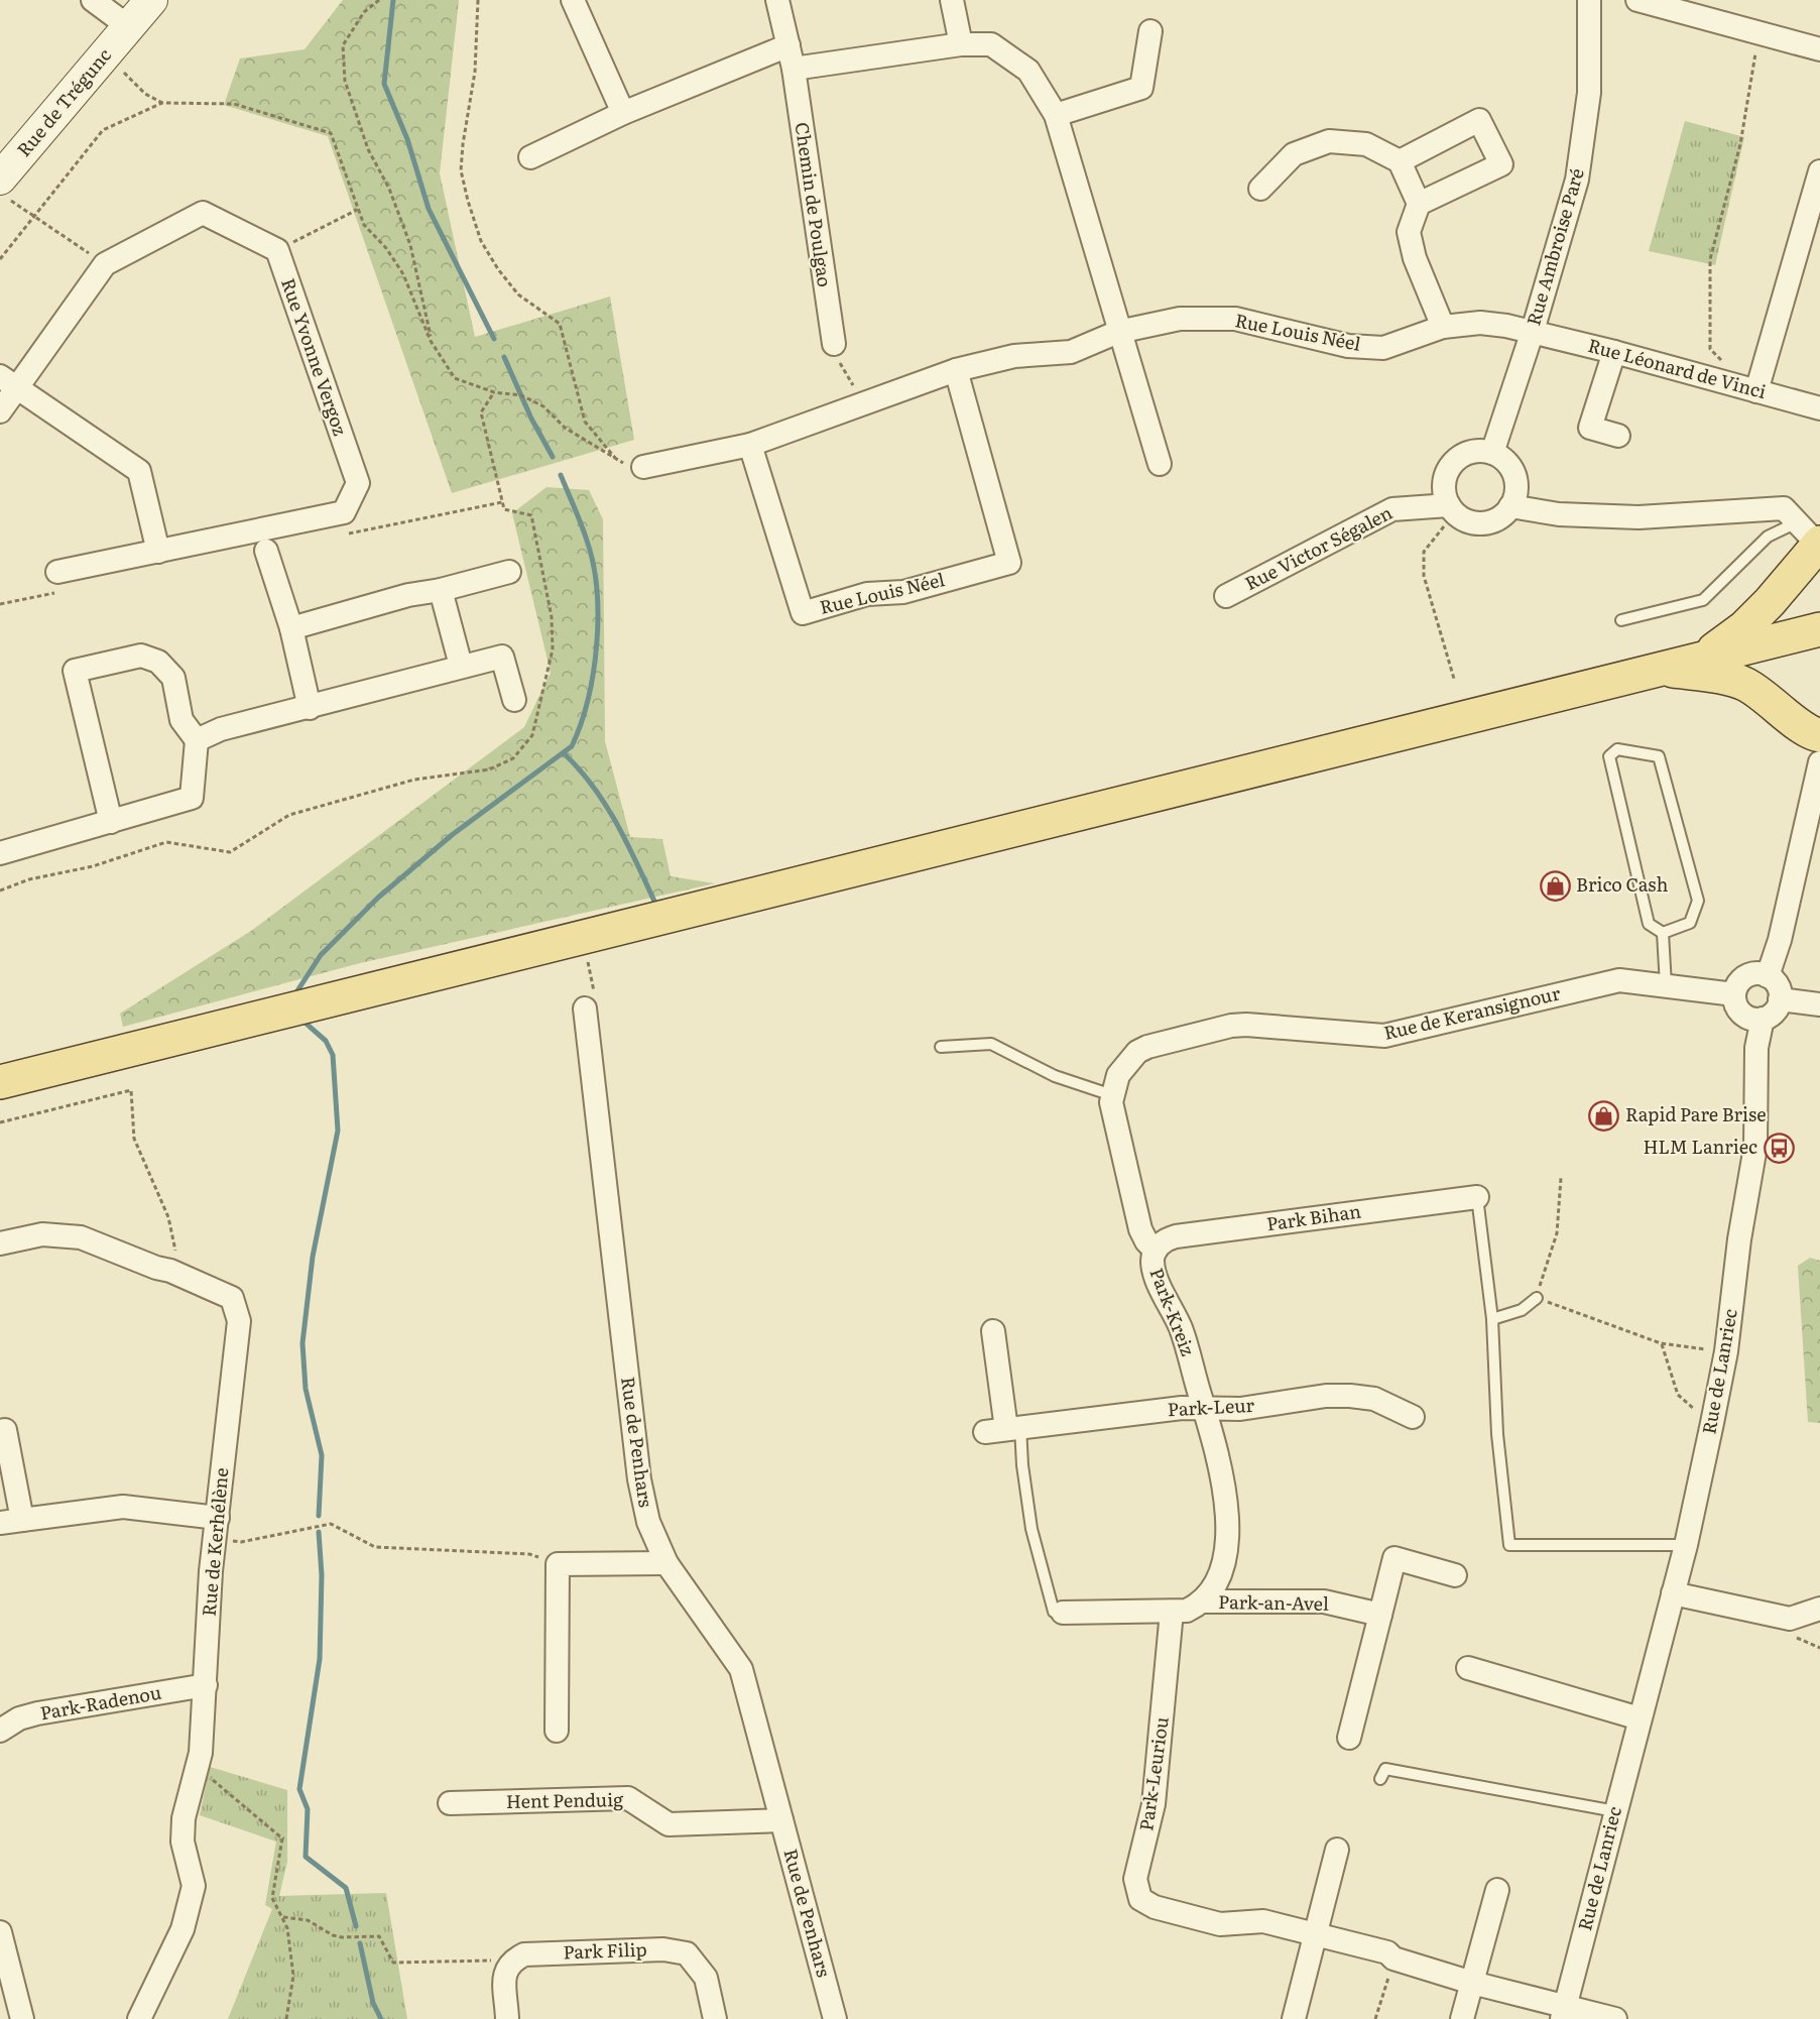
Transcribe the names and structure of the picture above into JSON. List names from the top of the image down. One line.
{"streets":{"main road":["Rue de Trégunc"],"street":["Chemin de Poulgao","Rue Ambroise Paré","Rue Louis Néel","Rue Yvonne Vergoz","Rue Léonard de Vinci","Rue Victor Ségalen","Rue de Keransignour","Park Bihan","Park-Kreiz","Rue de Lanriec","Park-Leur","Rue de Penhars","Rue de Kerhélène","Park-an-Avel","Park-Radenou","Park-Leuriou","Hent Penduig","Park Filip"]},"crossings":[["Rue Ambroise Paré","Rue Louis Néel"],["Rue Ambroise Paré","Rue Léonard de Vinci"],["Rue Ambroise Paré","Rue Victor Ségalen"],["Rue Louis Néel","Rue Léonard de Vinci"],["Rue de Keransignour","Park Bihan"],["Rue de Keransignour","Park-Kreiz"],["Rue de Keransignour","Rue de Lanriec"],["Park Bihan","Park-Kreiz"],["Park-Kreiz","Park-Leur"],["Rue de Lanriec","Park-Leuriou"],["Rue de Penhars","Hent Penduig"],["Rue de Kerhélène","Park-Radenou"]],"places":{"shop":["Brico Cash","Rapid Pare Brise"],"bus stop":["HLM Lanriec"]}}
